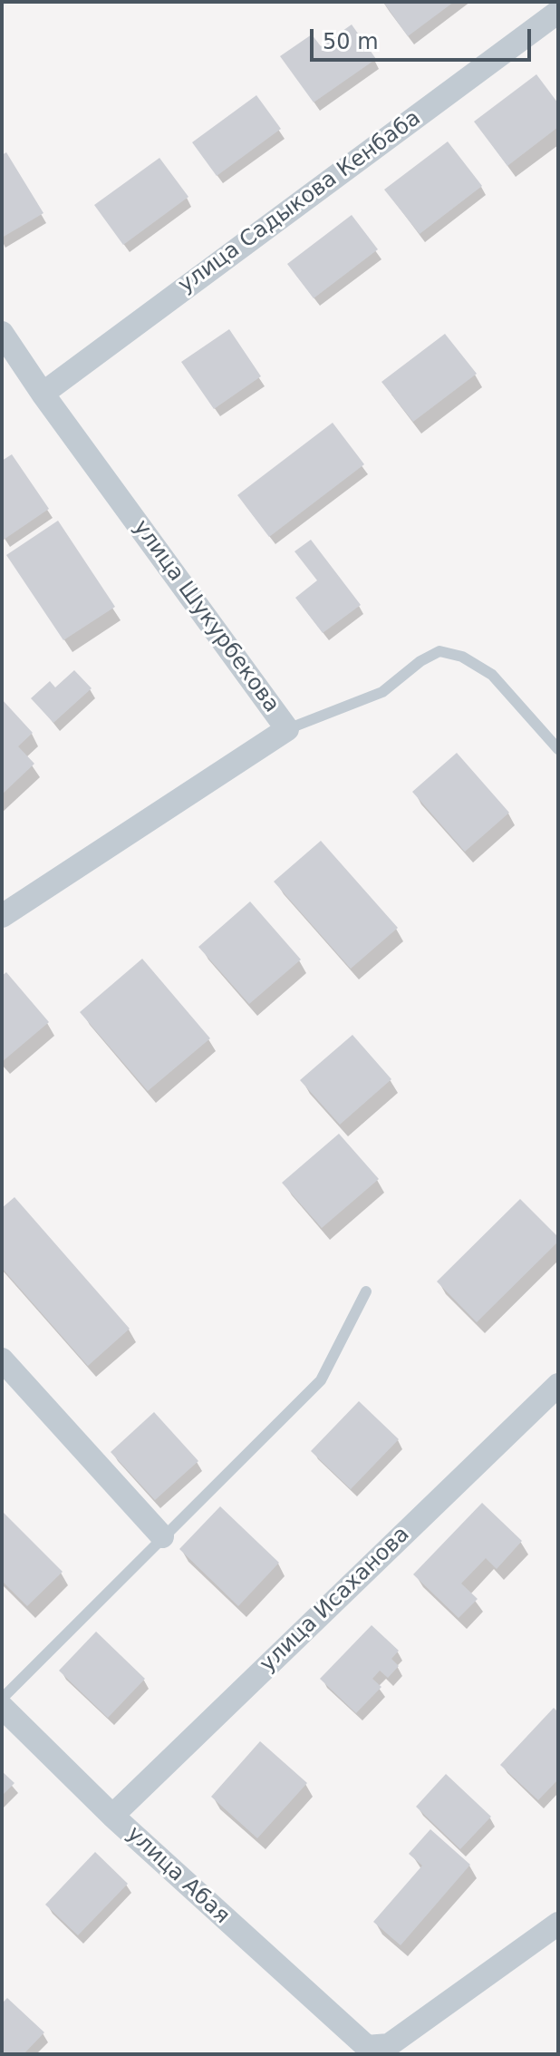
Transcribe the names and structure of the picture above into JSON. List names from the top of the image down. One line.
{"streets":{"street":["улица Садыкова Кенбаба","улица Шукурбекова","улица Исаханова","улица Абая"]},"crossings":[["улица Садыкова Кенбаба","улица Шукурбекова"],["улица Исаханова","улица Абая"]],"scale_bar":"50 m"}
